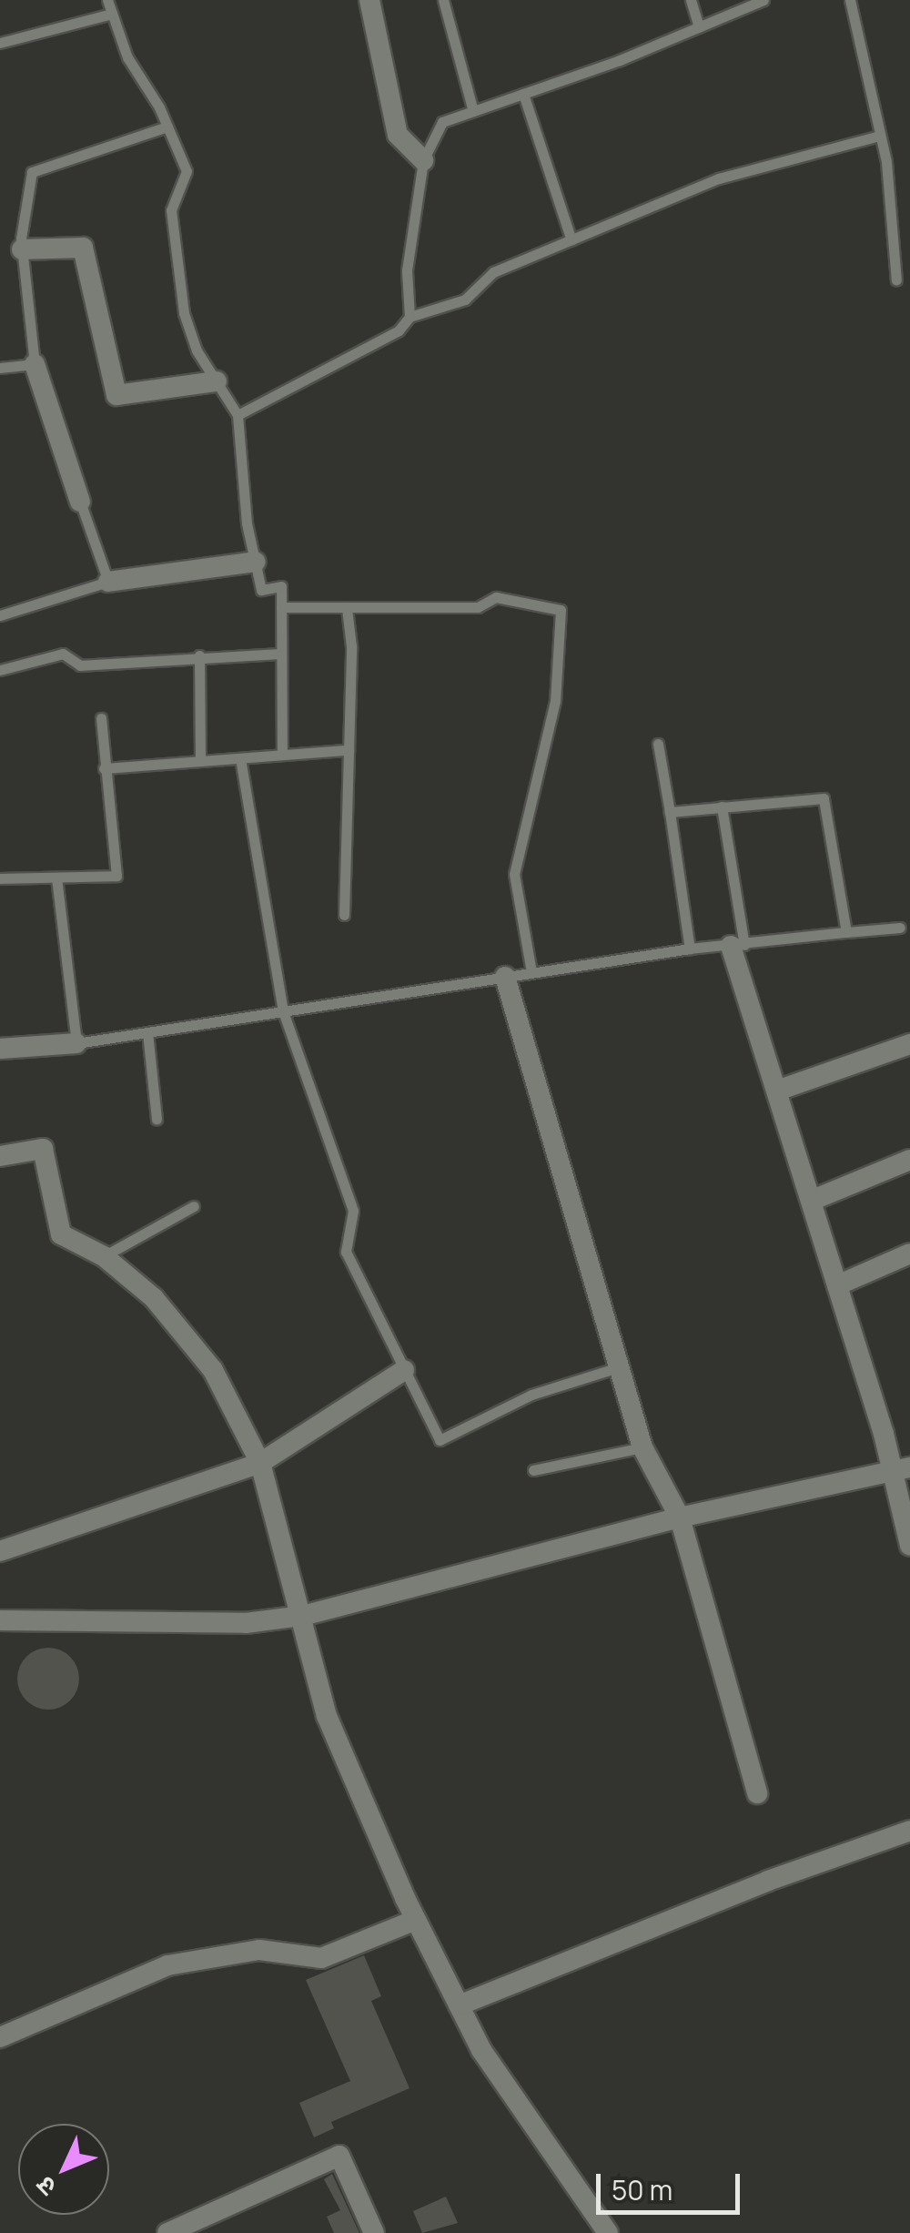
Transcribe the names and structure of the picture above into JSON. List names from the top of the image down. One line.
{"scale_bar":"50 m","north":"bottom left"}
